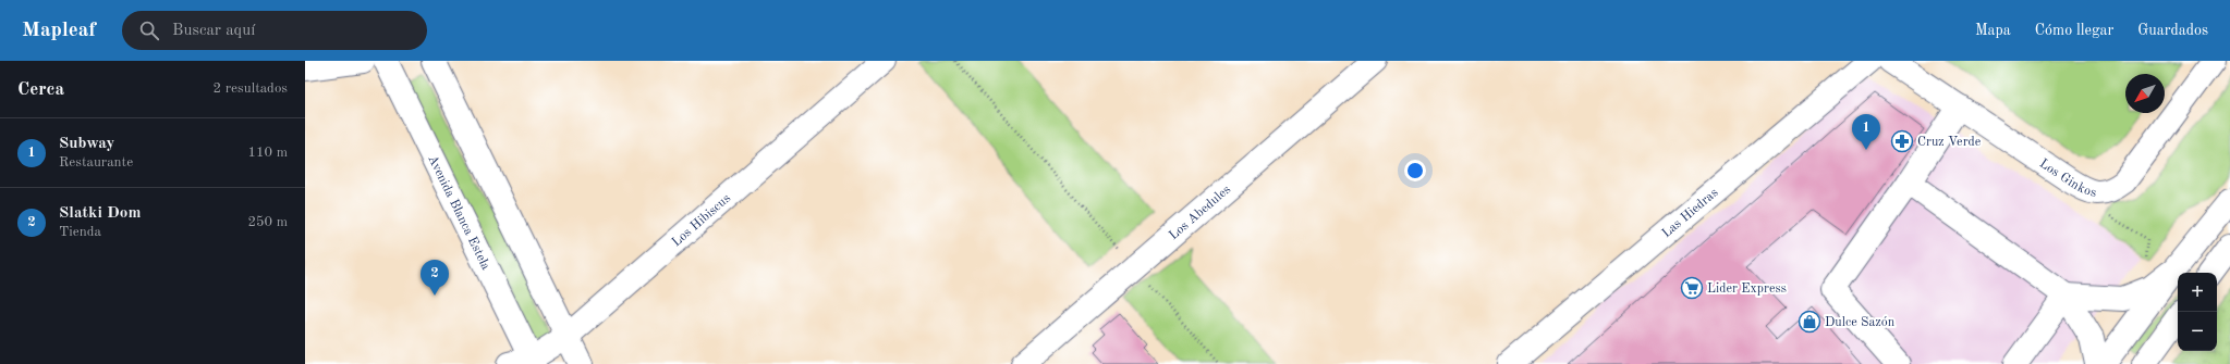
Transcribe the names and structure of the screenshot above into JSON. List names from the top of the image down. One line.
{"streets":{"street":["Los Ginkos","Las Hiedras","Avenida Blanca Estela","Los Abedules","Los Hibiscus"]},"crossings":[["Avenida Blanca Estela","Los Hibiscus"]],"places":{"pharmacy":["Cruz Verde"],"supermarket":["Lider Express"],"shop":["Dulce Sazón"]},"north":"bottom left","page":{"header":"Mapleaf","search":"Buscar aquí","nav":["Mapa","Cómo llegar","Guardados"],"heading":["Cerca","2 resultados"],"pins":["1","2"],"list":[{"mark":"1","name":"Subway","note":"Restaurante","value":"110 m"},{"mark":"2","name":"Slatki Dom","note":"Tienda","value":"250 m"}],"map_buttons":["+","−"]}}
